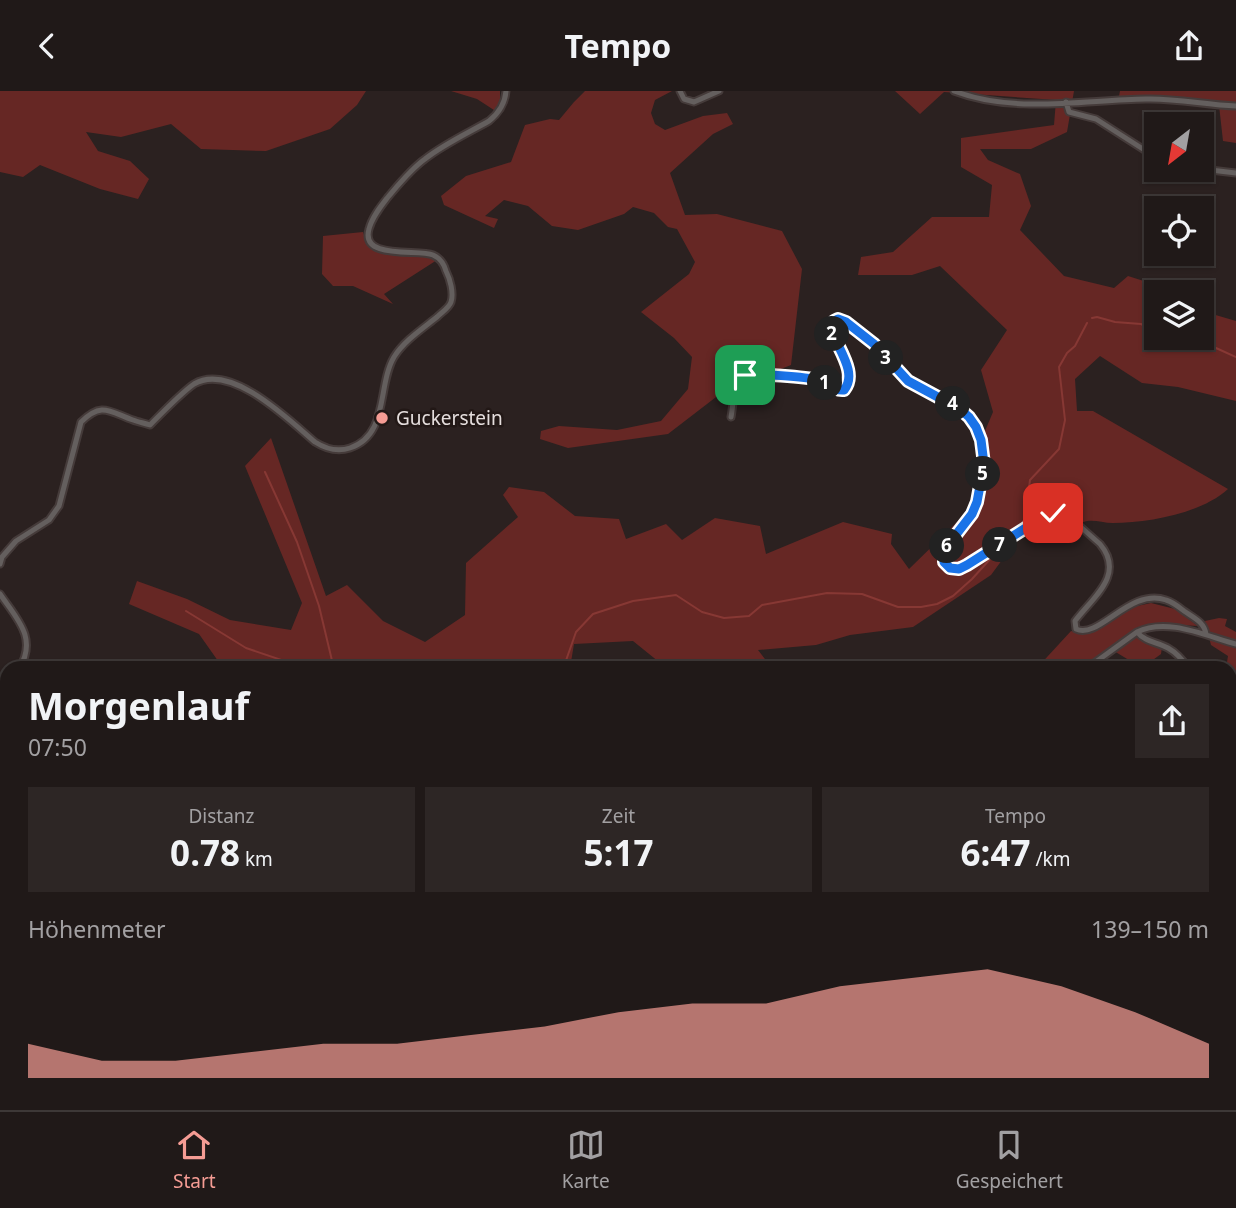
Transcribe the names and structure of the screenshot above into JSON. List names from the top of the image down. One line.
{"places":["Guckerstein"],"north":"bottom left","page":{"header":"Tempo","pins":["2","3","1","4","5","7","6"],"heading":["Morgenlauf","07:50"],"stats":[["Distanz","0.78 km"],["Zeit","5:17"],["Tempo","6:47 /km"]],"chart":["Höhenmeter","139–150 m"],"tabs":["Start","Karte","Gespeichert"]}}
